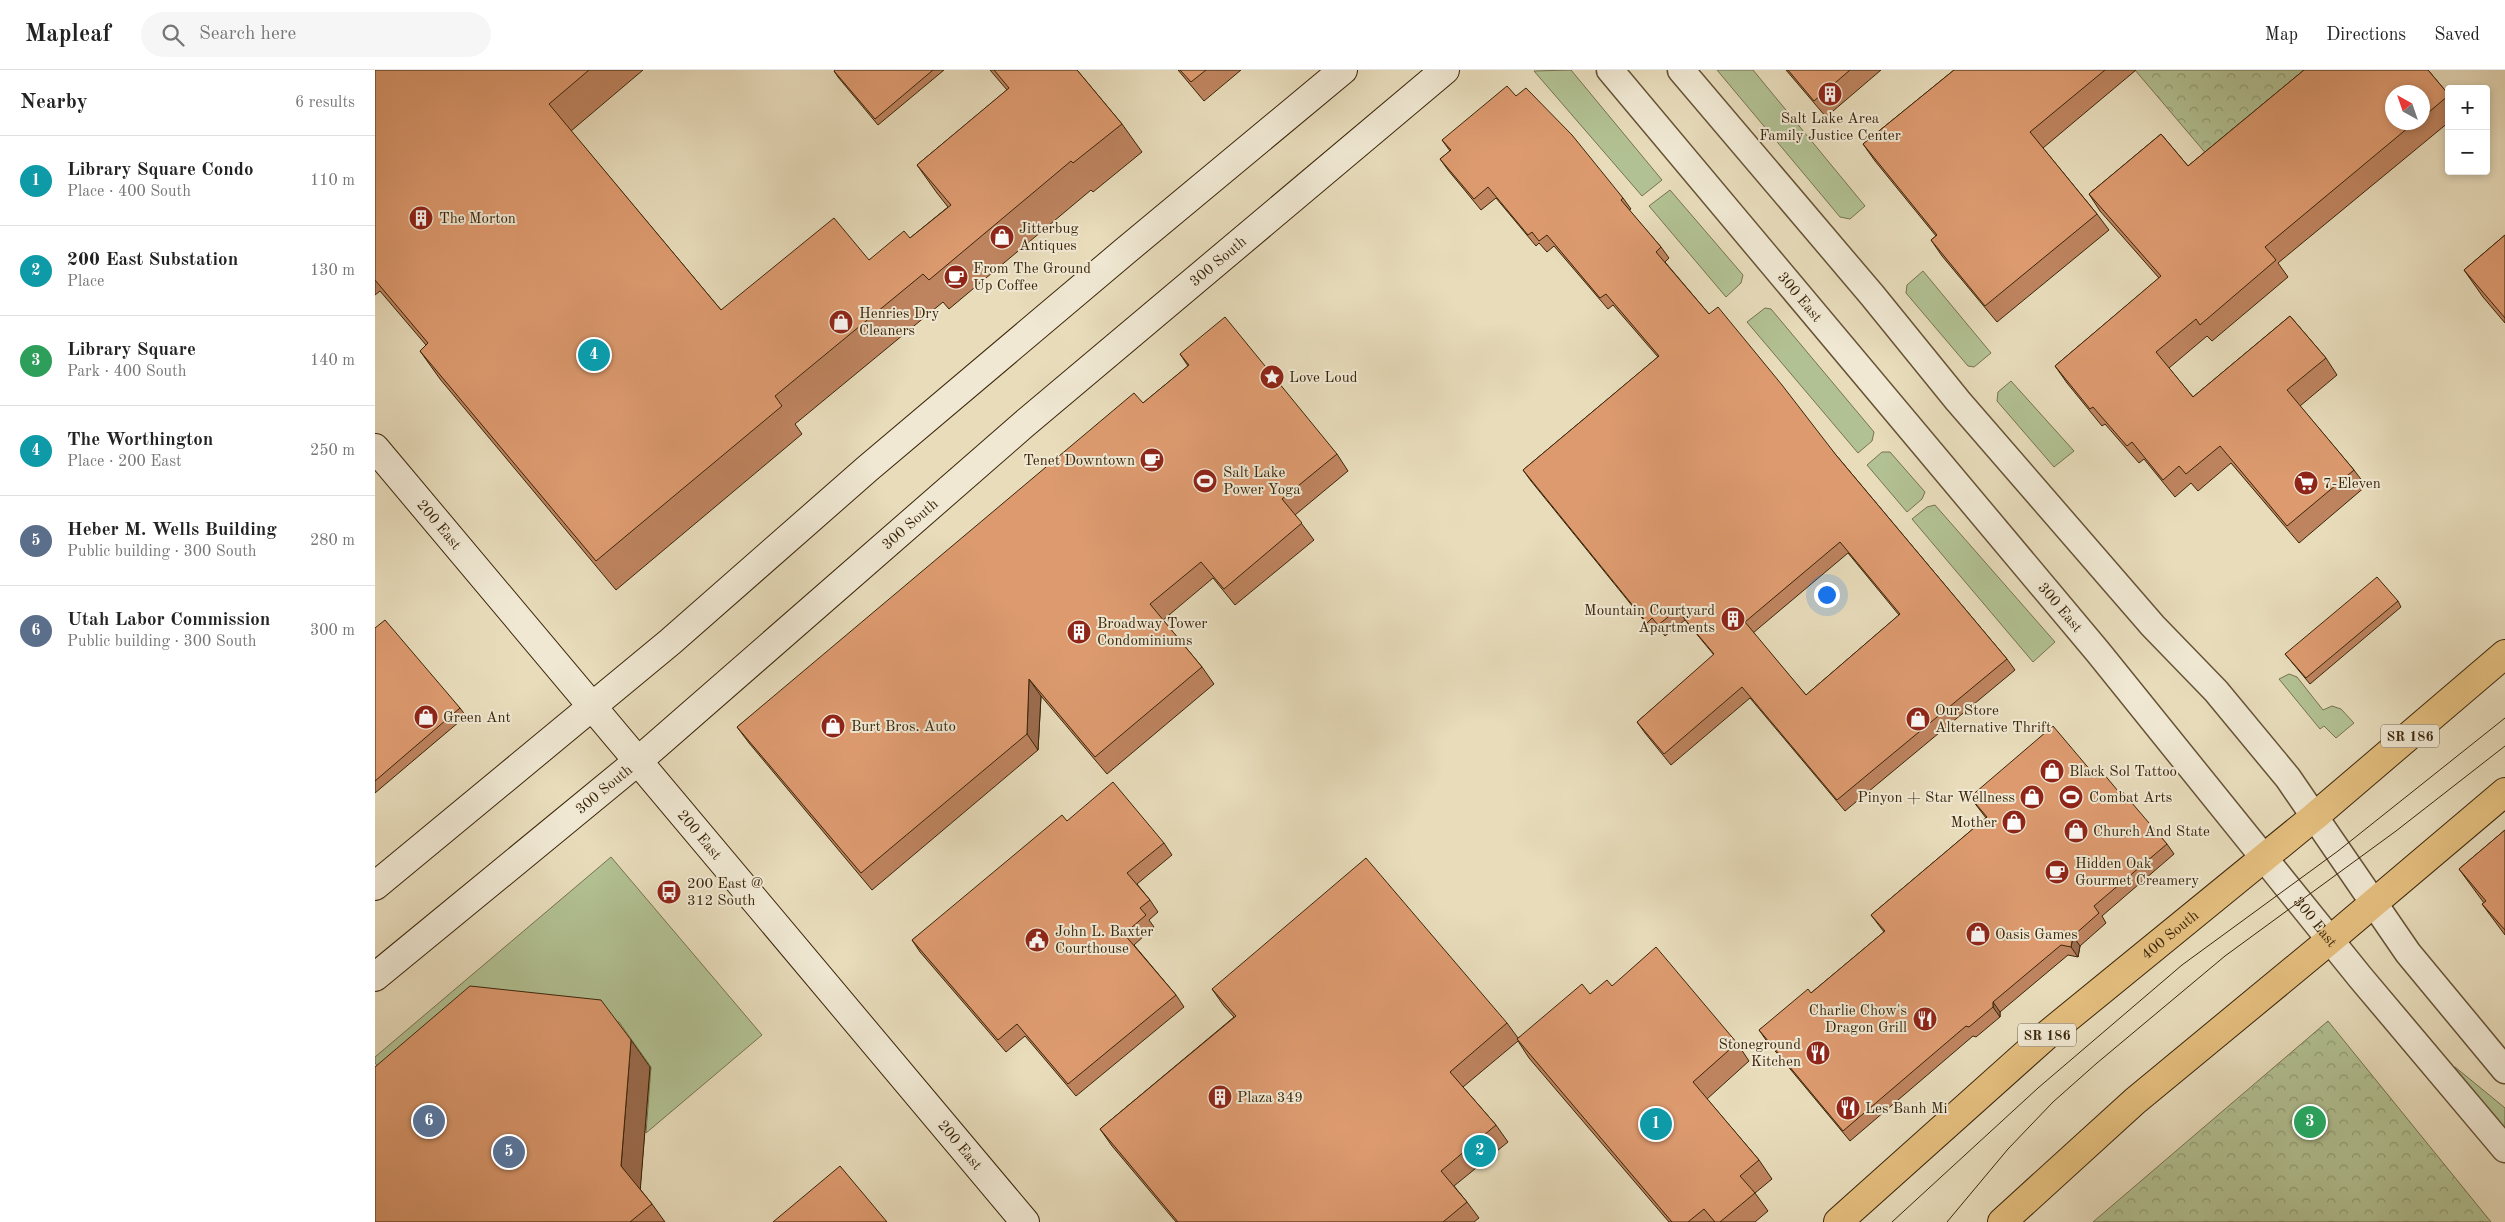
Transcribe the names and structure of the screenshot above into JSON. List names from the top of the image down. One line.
{"streets":{"main road":["SR 186","400 South"],"street":["300 South","300 East","200 East"]},"crossings":[["300 South","200 East"],["300 East","400 South"]],"places":{"building":["Salt Lake Area Family Justice Center","The Morton","Mountain Courtyard Apartments","Broadway Tower Condominiums","Plaza 349"],"shop":["Jitterbug Antiques","Henries Dry Cleaners","Green Ant","Our Store Alternative Thrift","Burt Bros. Auto","Black Sol Tattoo","Pinyon + Star Wellness","Mother","Church And State","Oasis Games"],"cafe":["From The Ground Up Coffee","Tenet Downtown","Hidden Oak Gourmet Creamery"],"place":["Love Loud"],"sports":["Salt Lake Power Yoga","Combat Arts"],"supermarket":["7-Eleven"],"bus stop":["200 East @ 312 South"],"public building":["John L. Baxter Courthouse"],"restaurant":["Charlie Chow's Dragon Grill","Stoneground Kitchen","Les Banh Mi"]},"north":"top left","page":{"header":"Mapleaf","search":"Search here","nav":["Map","Directions","Saved"],"heading":["Nearby","6 results"],"map_buttons":["+","−"],"list":[{"mark":"1","name":"Library Square Condo","note":"Place · 400 South","value":"110 m"},{"mark":"2","name":"200 East Substation","note":"Place","value":"130 m"},{"mark":"3","name":"Library Square","note":"Park · 400 South","value":"140 m"},{"mark":"4","name":"The Worthington","note":"Place · 200 East","value":"250 m"},{"mark":"5","name":"Heber M. Wells Building","note":"Public building · 300 South","value":"280 m"},{"mark":"6","name":"Utah Labor Commission","note":"Public building · 300 South","value":"300 m"}],"pins":["4","6","3","1","2","5"]}}
